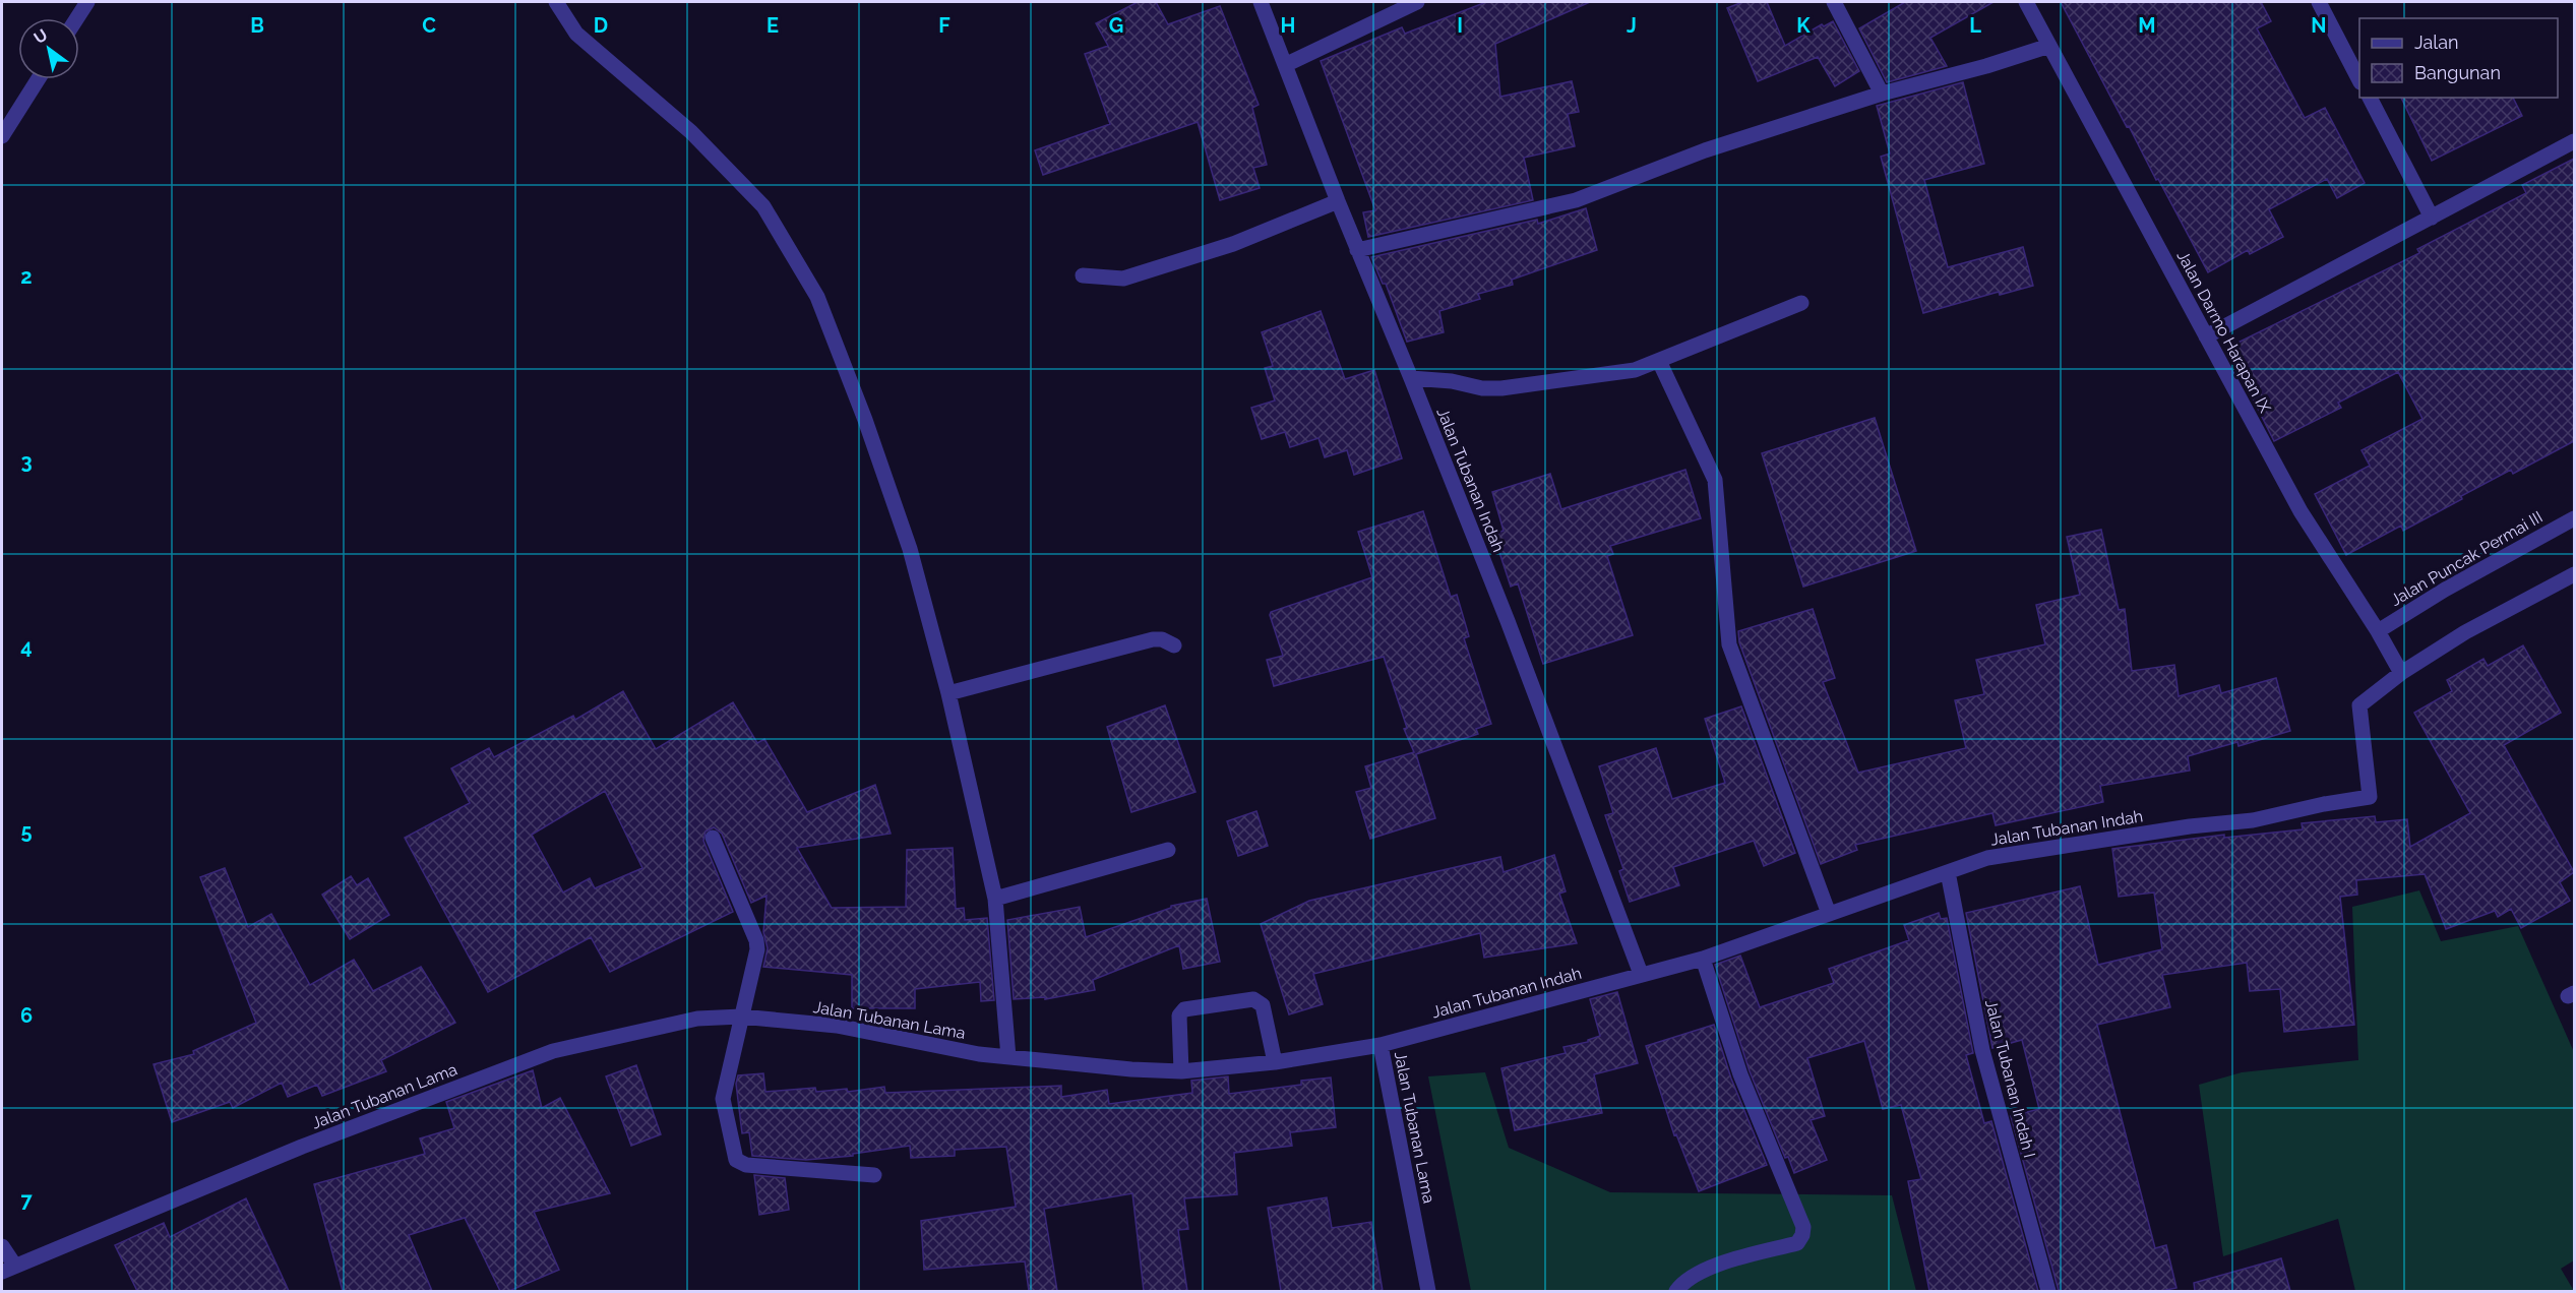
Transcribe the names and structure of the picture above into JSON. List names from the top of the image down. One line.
{"streets":{"street":["Jalan Darmo Harapan IX","Jalan Tubanan Indah","Jalan Puncak Permai III","Jalan Tubanan Lama","Jalan Tubanan Indah I"]},"crossings":[["Jalan Darmo Harapan IX","Jalan Tubanan Indah"],["Jalan Darmo Harapan IX","Jalan Puncak Permai III"],["Jalan Tubanan Indah","Jalan Tubanan Lama"],["Jalan Tubanan Indah","Jalan Tubanan Indah I"]],"legend":["Jalan","Bangunan"],"north":"top left","grid":{"columns":["B","C","D","E","F","G","H","I","J","K","L","M","N"],"rows":["2","3","4","5","6","7"]}}
